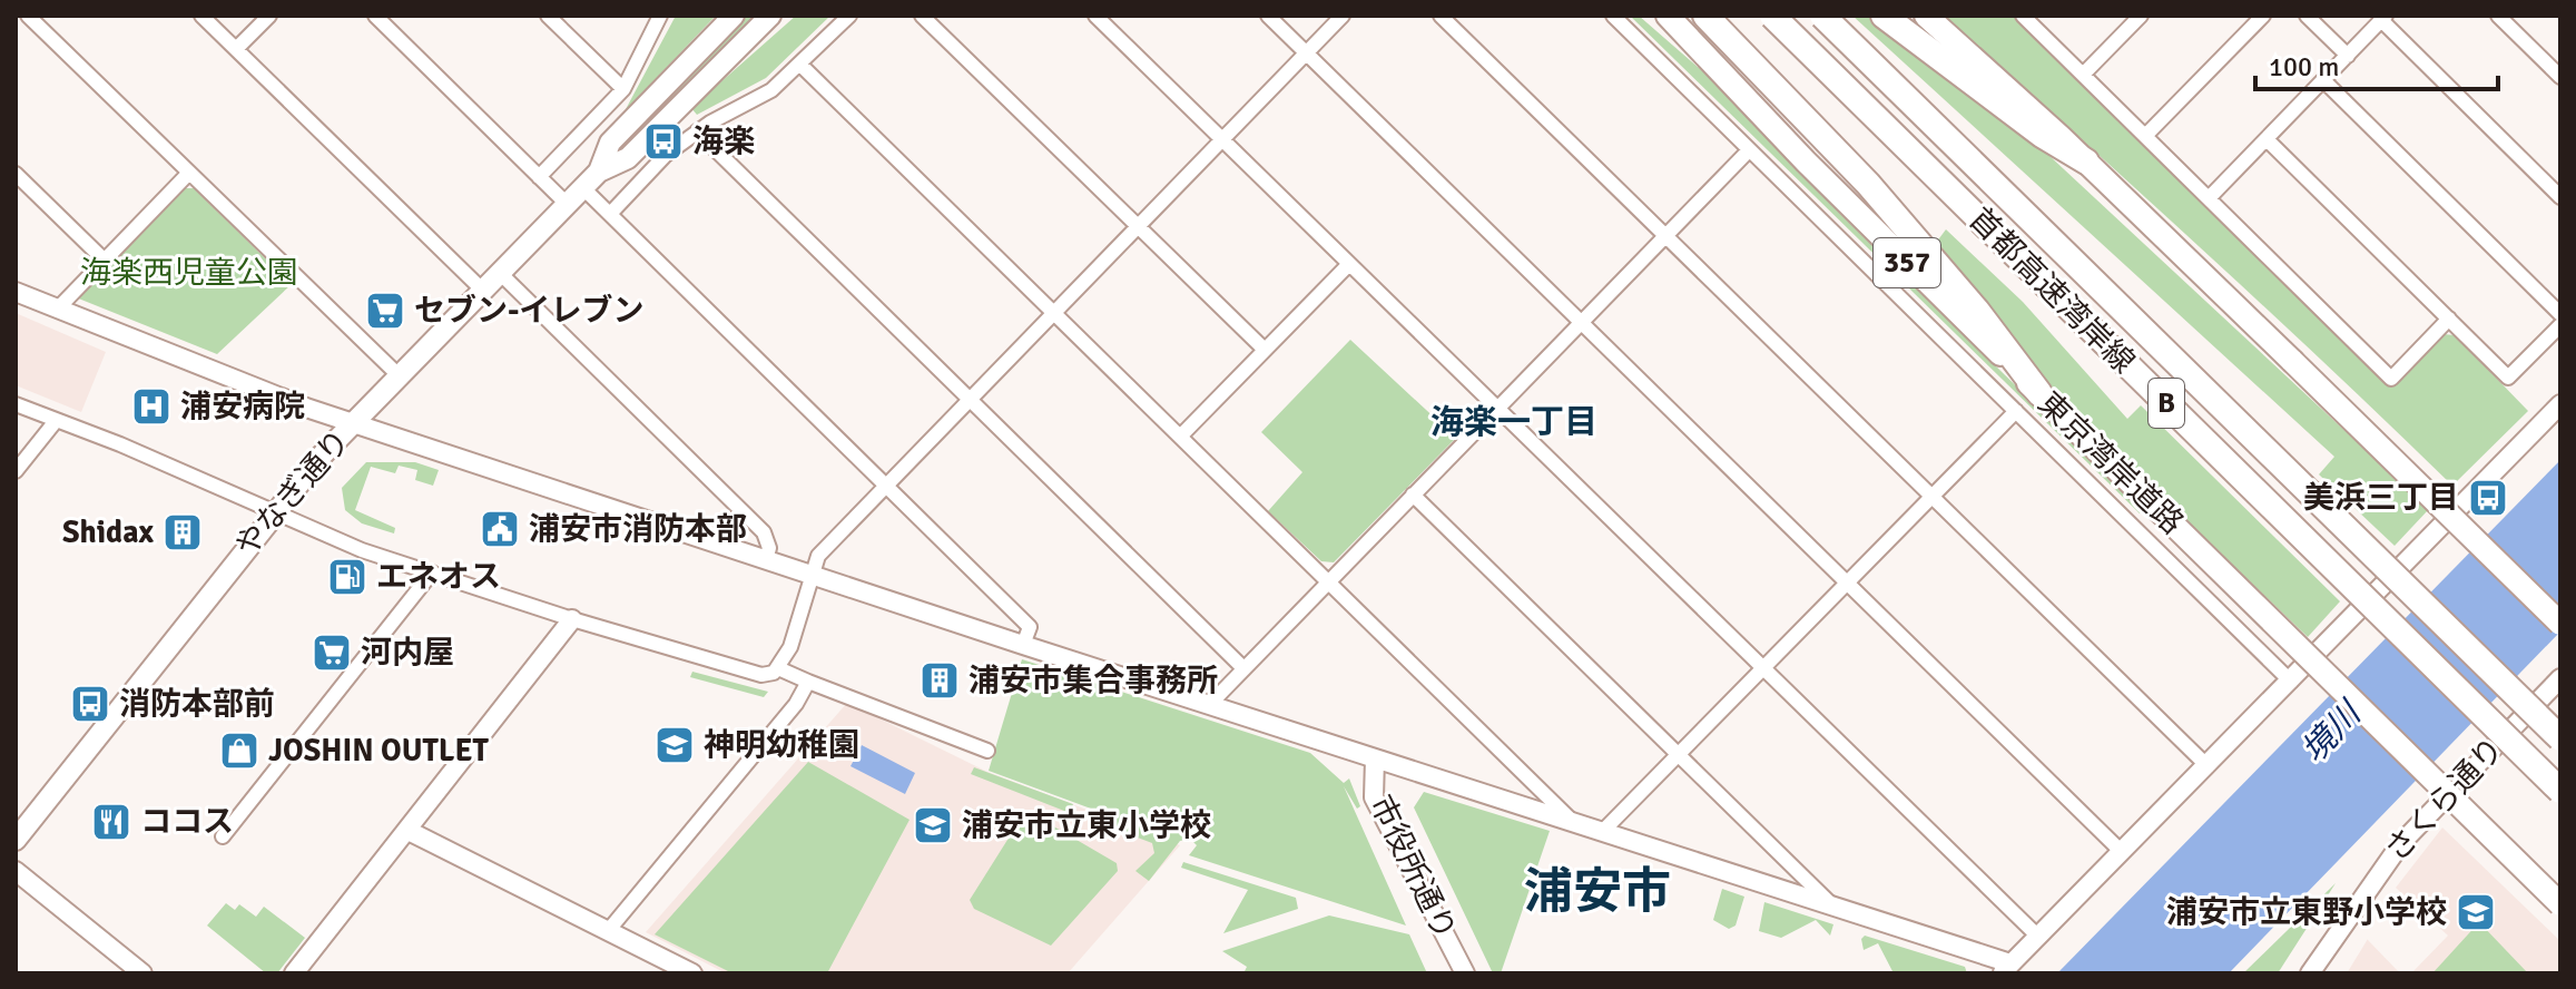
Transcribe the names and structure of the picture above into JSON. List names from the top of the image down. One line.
{"streets":{"highway":["357","首都高速湾岸線","B","東京湾岸道路"],"main road":["やなぎ通り"],"street":["さくら通り","市役所通り"]},"districts":["海楽一丁目","浦安市"],"water":["境川"],"parks":["海楽西児童公園"],"places":{"bus stop":["海楽","美浜三丁目","消防本部前"],"supermarket":["セブン-イレブン","河内屋"],"hospital":["浦安病院"],"public building":["浦安市消防本部"],"building":["Shidax","浦安市集合事務所"],"fuel station":["エネオス"],"school or university":["神明幼稚園","浦安市立東小学校","浦安市立東野小学校"],"shop":["JOSHIN OUTLET"],"restaurant":["ココス"]},"scale_bar":"100 m"}
